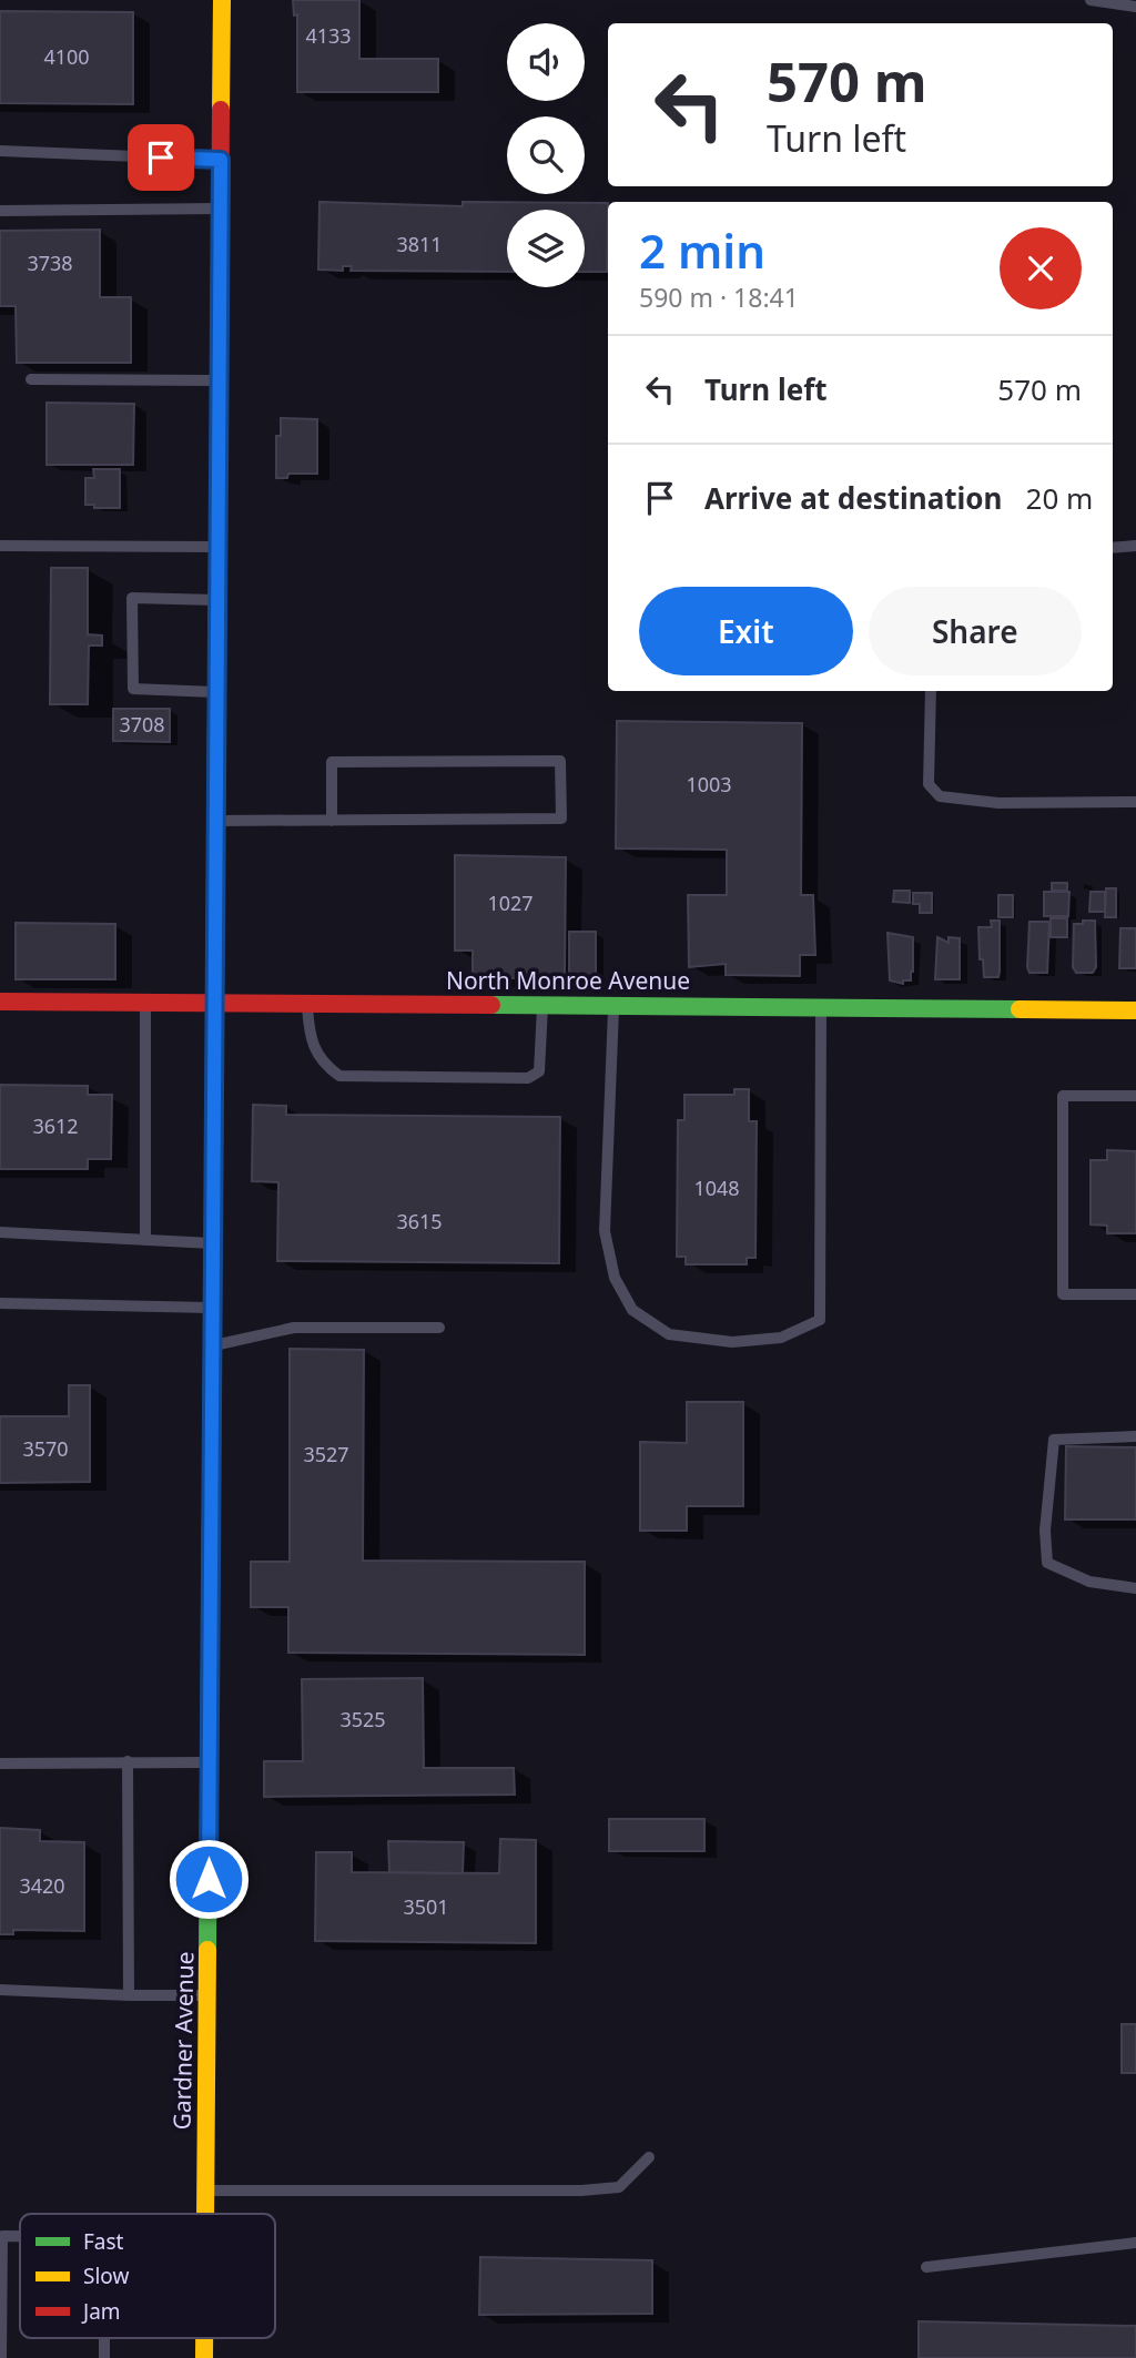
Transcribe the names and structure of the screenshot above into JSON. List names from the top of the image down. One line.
{"streets":{"street":["North Monroe Avenue","Gardner Avenue"]},"crossings":[["North Monroe Avenue","Gardner Avenue"]],"house_numbers":["4133","4100","3811","3738","3708","1003","1027","3612","1048","3615","3570","3527","3525","3420","3501"],"legend":["Fast","Slow","Jam"],"page":{"turn":["570 m","Turn left"],"heading":["2 min","590 m · 18:41"],"list":[{"name":"Turn left","value":"570 m"},{"name":"Arrive at destination","value":"20 m"}],"buttons":["Exit","Share"]}}
